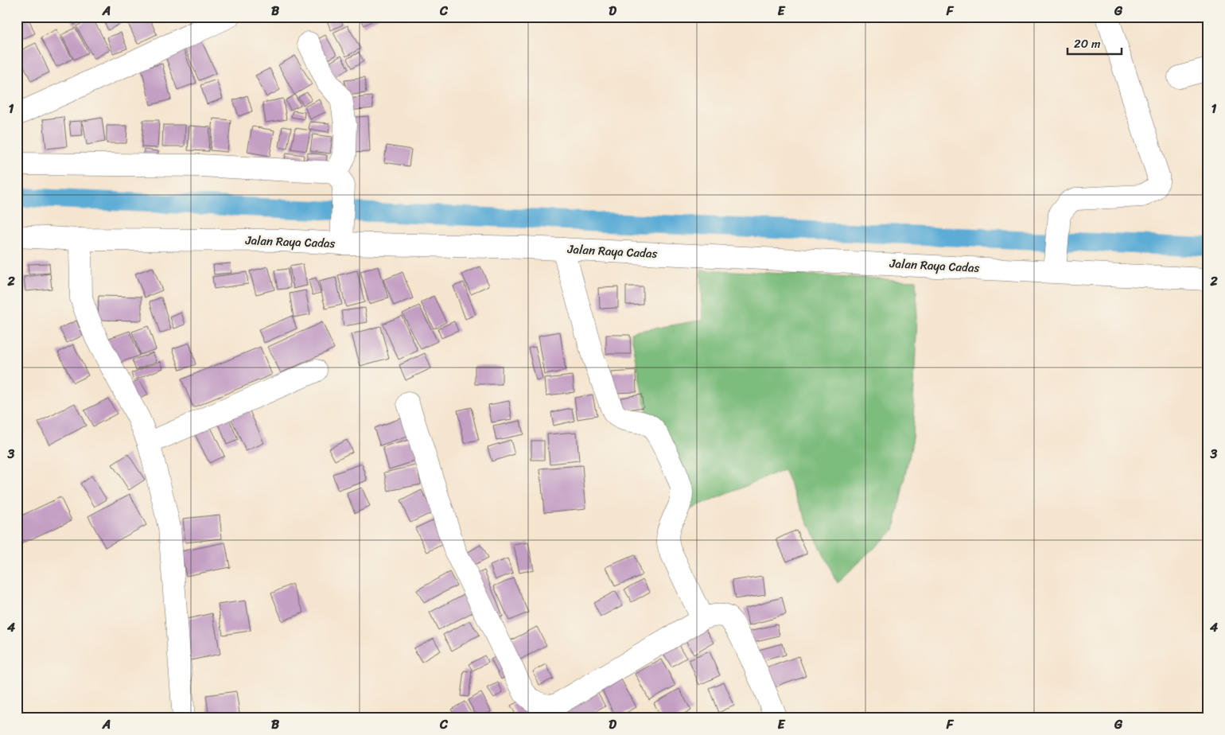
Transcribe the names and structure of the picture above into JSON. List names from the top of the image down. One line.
{"streets":{"street":["Jalan Raya Cadas"]},"scale_bar":"20 m","grid":{"columns":["A","B","C","D","E","F","G"],"rows":["1","2","3","4"]}}
